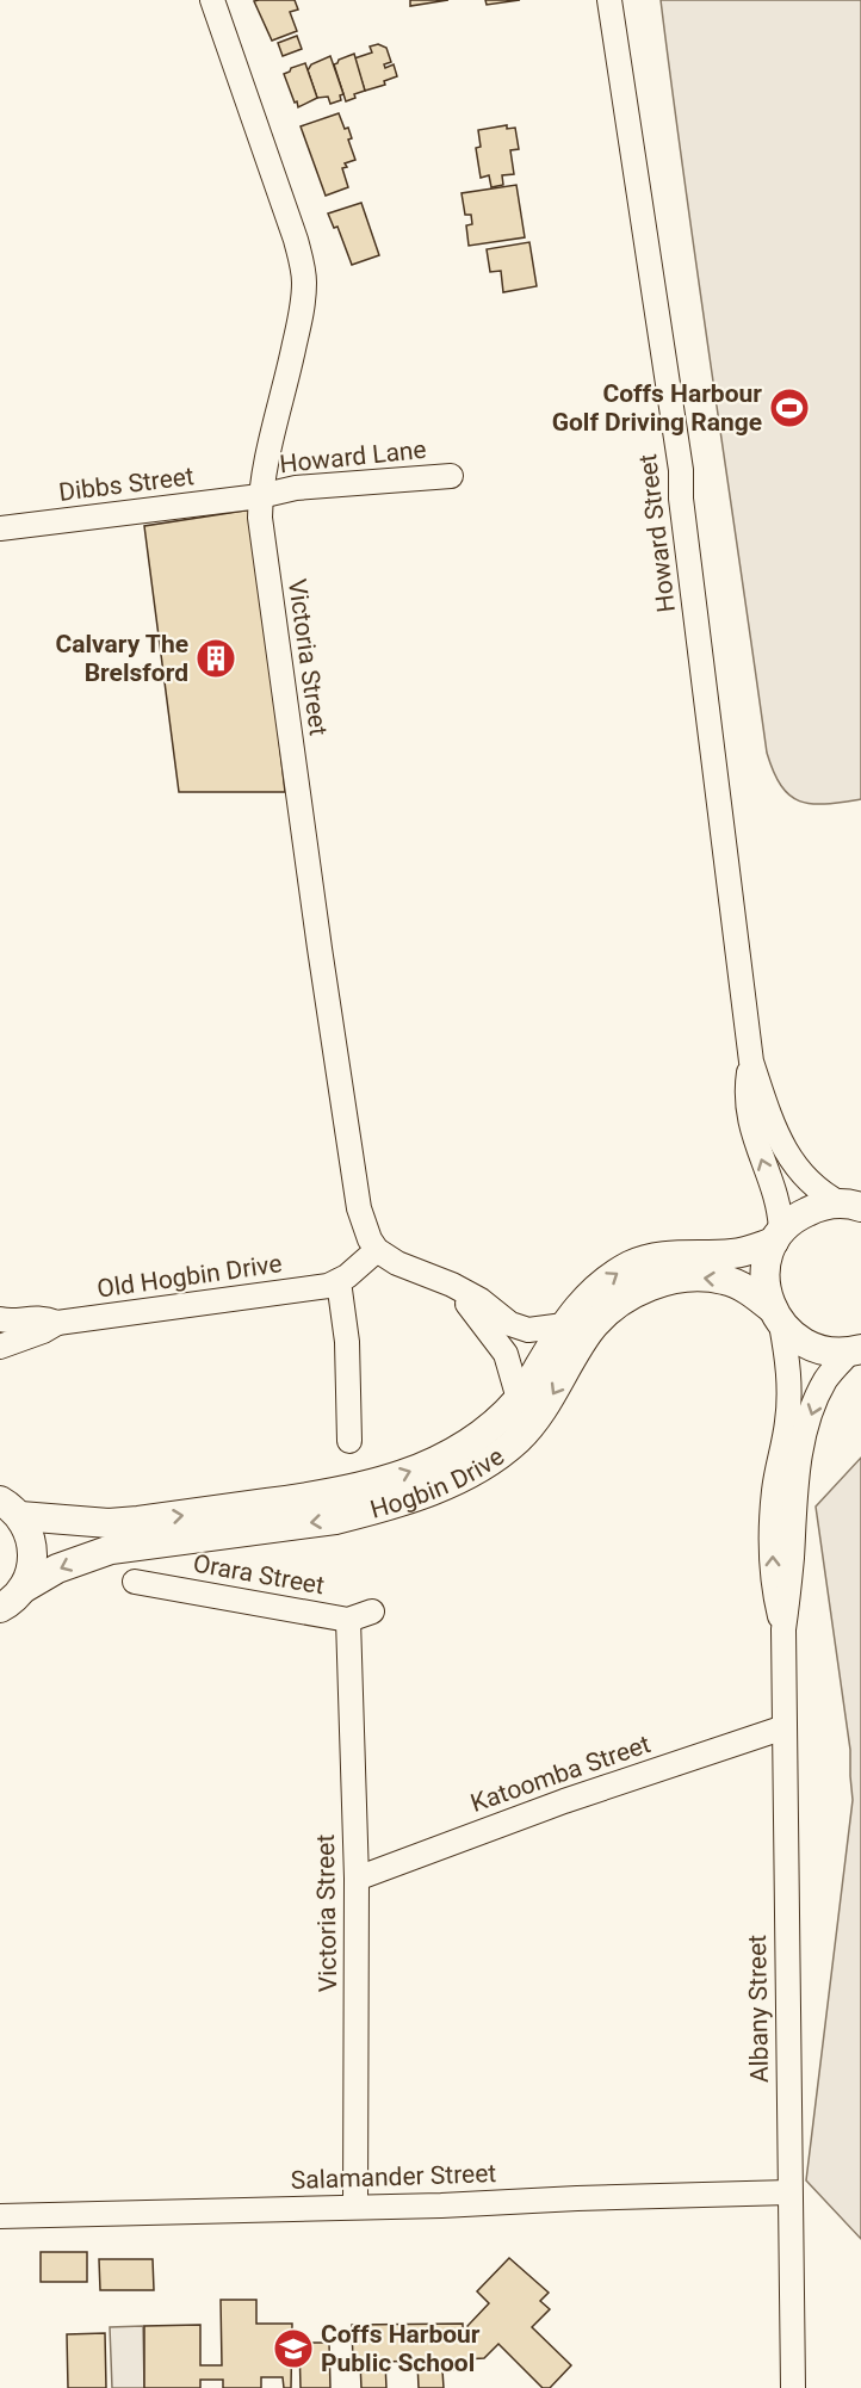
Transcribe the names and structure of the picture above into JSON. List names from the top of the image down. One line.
{"streets":{"main road":["Hogbin Drive"],"street":["Howard Lane","Dibbs Street","Howard Street","Victoria Street","Old Hogbin Drive","Orara Street","Katoomba Street","Albany Street","Salamander Street"]},"crossings":[["Howard Lane","Dibbs Street"],["Howard Lane","Victoria Street"],["Dibbs Street","Victoria Street"],["Howard Street","Hogbin Drive"],["Victoria Street","Old Hogbin Drive"],["Victoria Street","Orara Street"],["Victoria Street","Katoomba Street"],["Victoria Street","Salamander Street"],["Hogbin Drive","Albany Street"],["Katoomba Street","Albany Street"],["Albany Street","Salamander Street"]],"places":{"sports":["Coffs Harbour Golf Driving Range"],"building":["Calvary The Brelsford"],"school or university":["Coffs Harbour Public School"]}}
